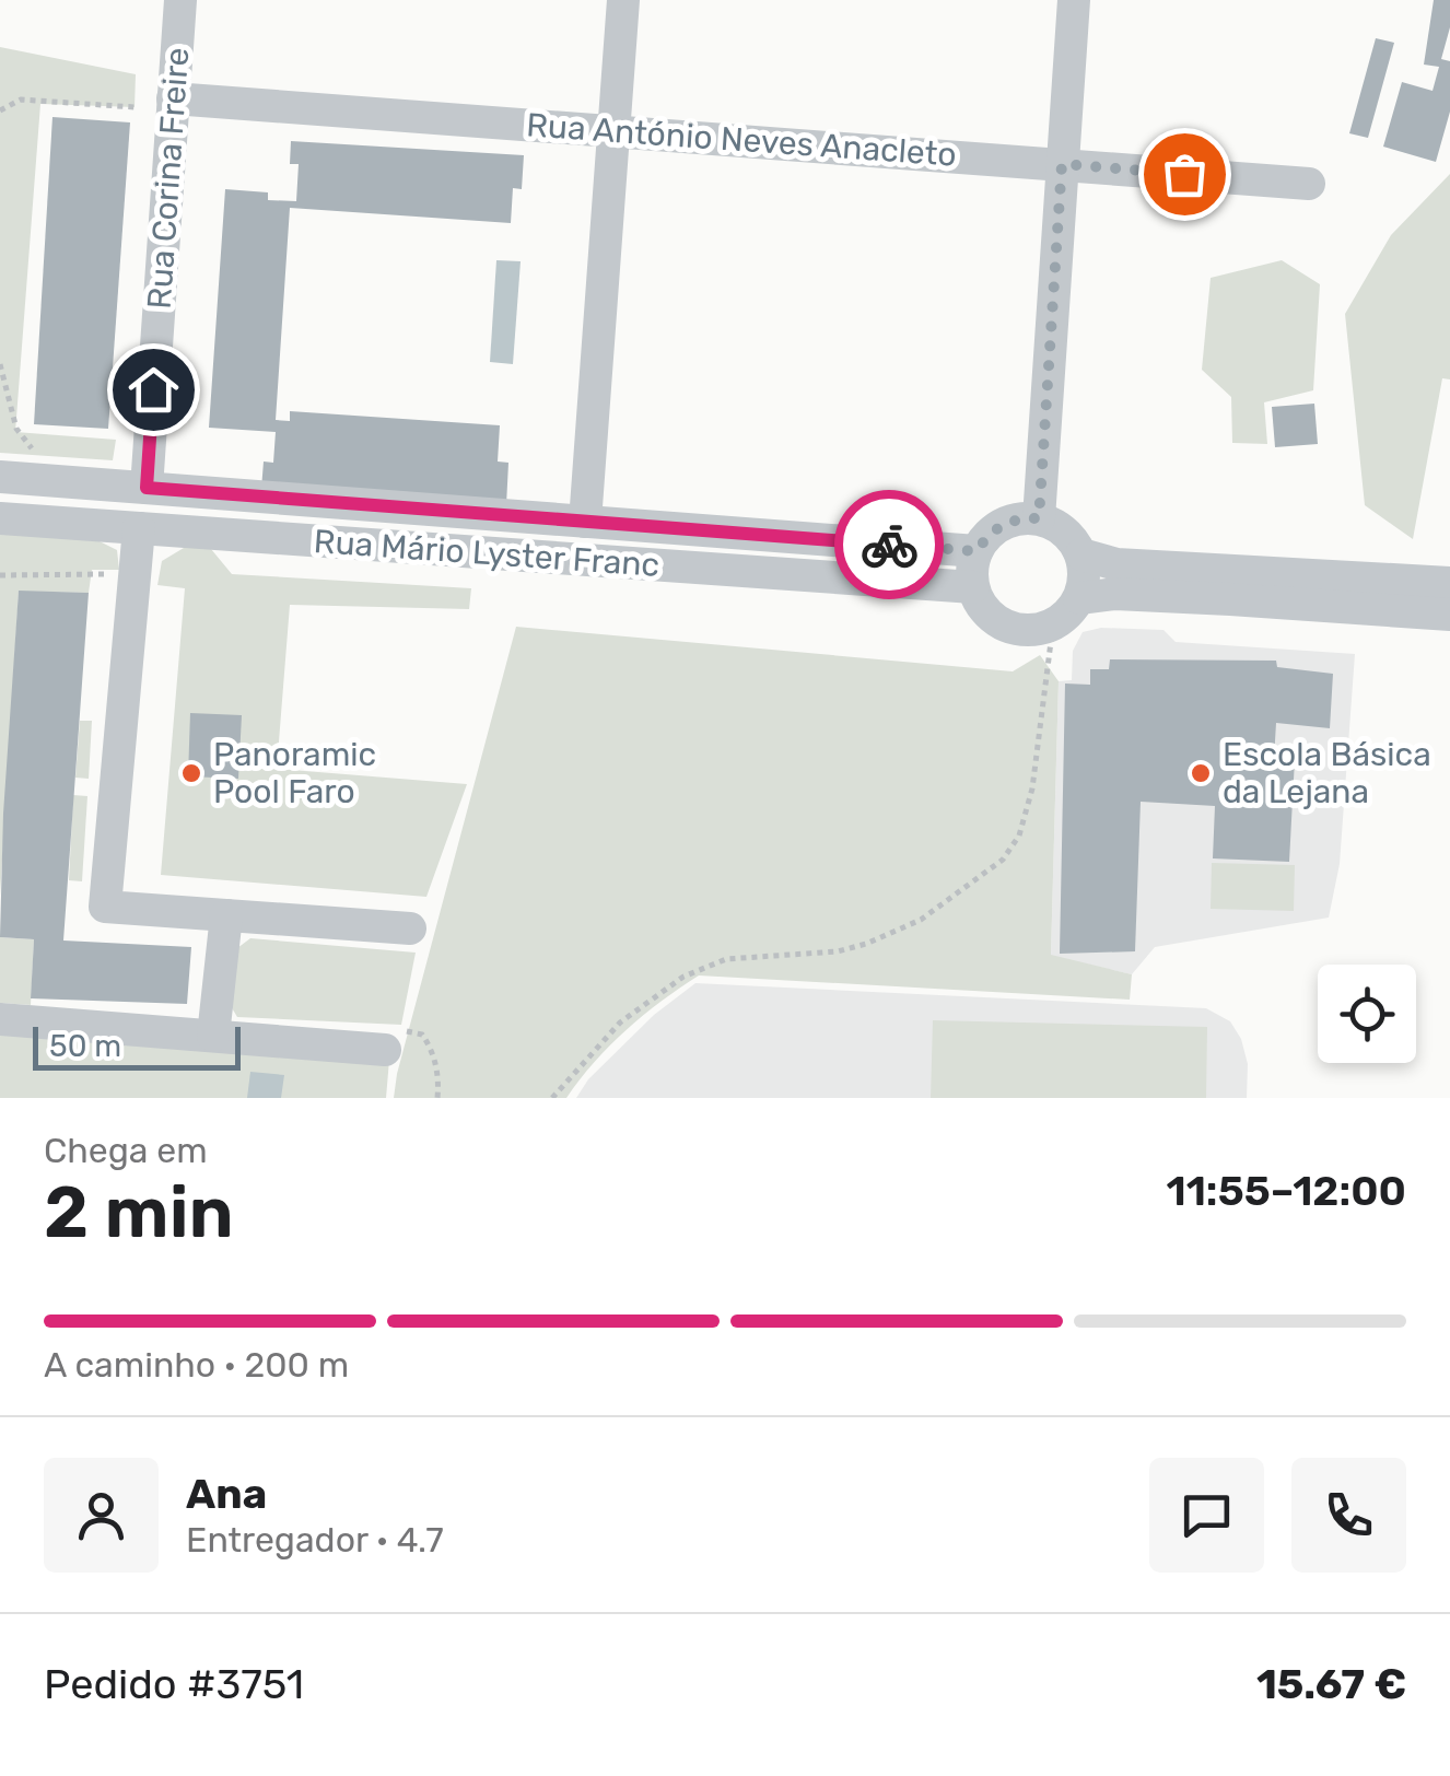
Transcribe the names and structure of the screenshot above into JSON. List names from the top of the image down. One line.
{"streets":{"street":["Rua António Neves Anacleto","Rua Corina Freire","Rua Mário Lyster Franc"]},"crossings":[["Rua António Neves Anacleto","Rua Corina Freire"],["Rua Corina Freire","Rua Mário Lyster Franc"]],"places":["Panoramic Pool Faro","Escola Básica da Lejana"],"scale_bar":"50 m","page":{"scale":"50 m","heading":["2 min","Chega em","11:55–12:00"],"panel":["Ana","Entregador · 4.7","Pedido #3751","15.67 €"],"bar":"A caminho · 200 m"}}
